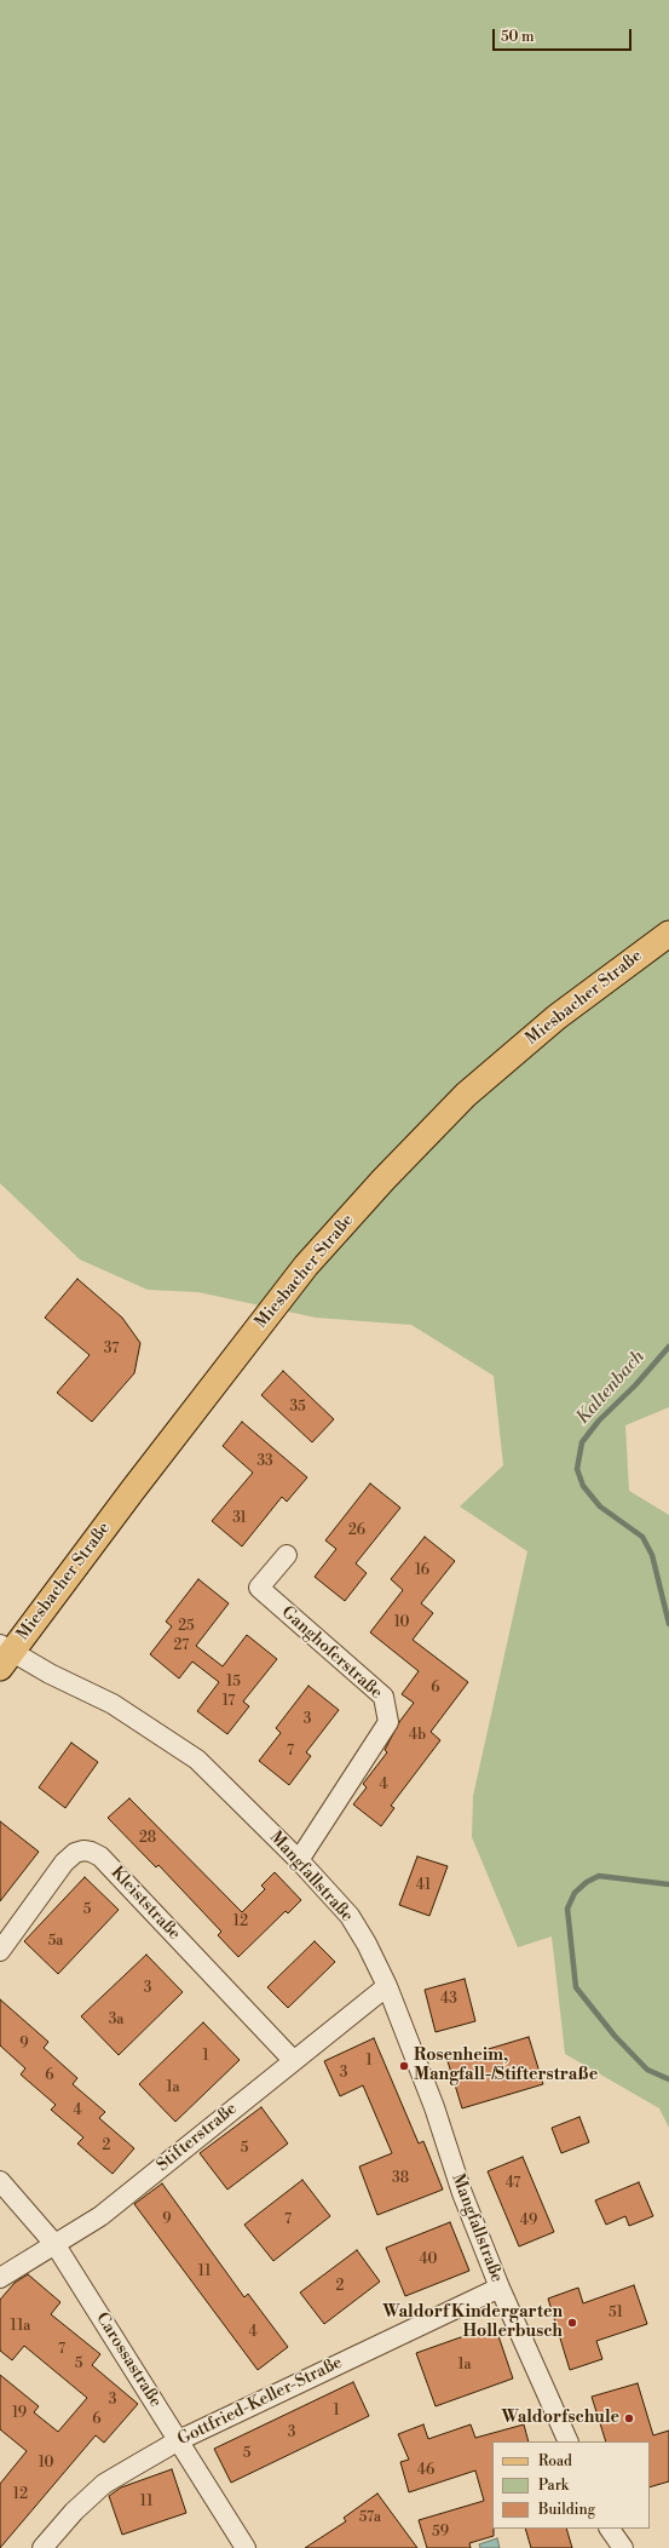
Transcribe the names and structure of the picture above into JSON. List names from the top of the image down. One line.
{"streets":{"main road":["Miesbacher Straße"],"street":["Ganghoferstraße","Mangfallstraße","Kleiststraße","Stifterstraße","Carossastraße","Gottfried-Keller-Straße"]},"crossings":[["Miesbacher Straße","Mangfallstraße"],["Ganghoferstraße","Mangfallstraße"],["Mangfallstraße","Stifterstraße"],["Mangfallstraße","Gottfried-Keller-Straße"],["Kleiststraße","Stifterstraße"],["Stifterstraße","Carossastraße"],["Carossastraße","Gottfried-Keller-Straße"]],"water":["Kaltenbach"],"places":["Rosenheim, Mangfall-/Stifterstraße","Waldorf Kindergarten Hollerbusch","Waldorfschule"],"house_numbers":["37","35","33","31","26","16","10","25","27","15","6","17","3","4b","7","4","28","41","5","12","5a","3","43","3a","9","1","1","3","6","1a","4","2","5","38","47","9","7","49","40","11","2","51","11a","4","7","5","1a","3","1","19","6","3","5","10","46","12","11","57a","59"],"legend":["Road","Park","Building"],"scale_bar":"50 m"}
